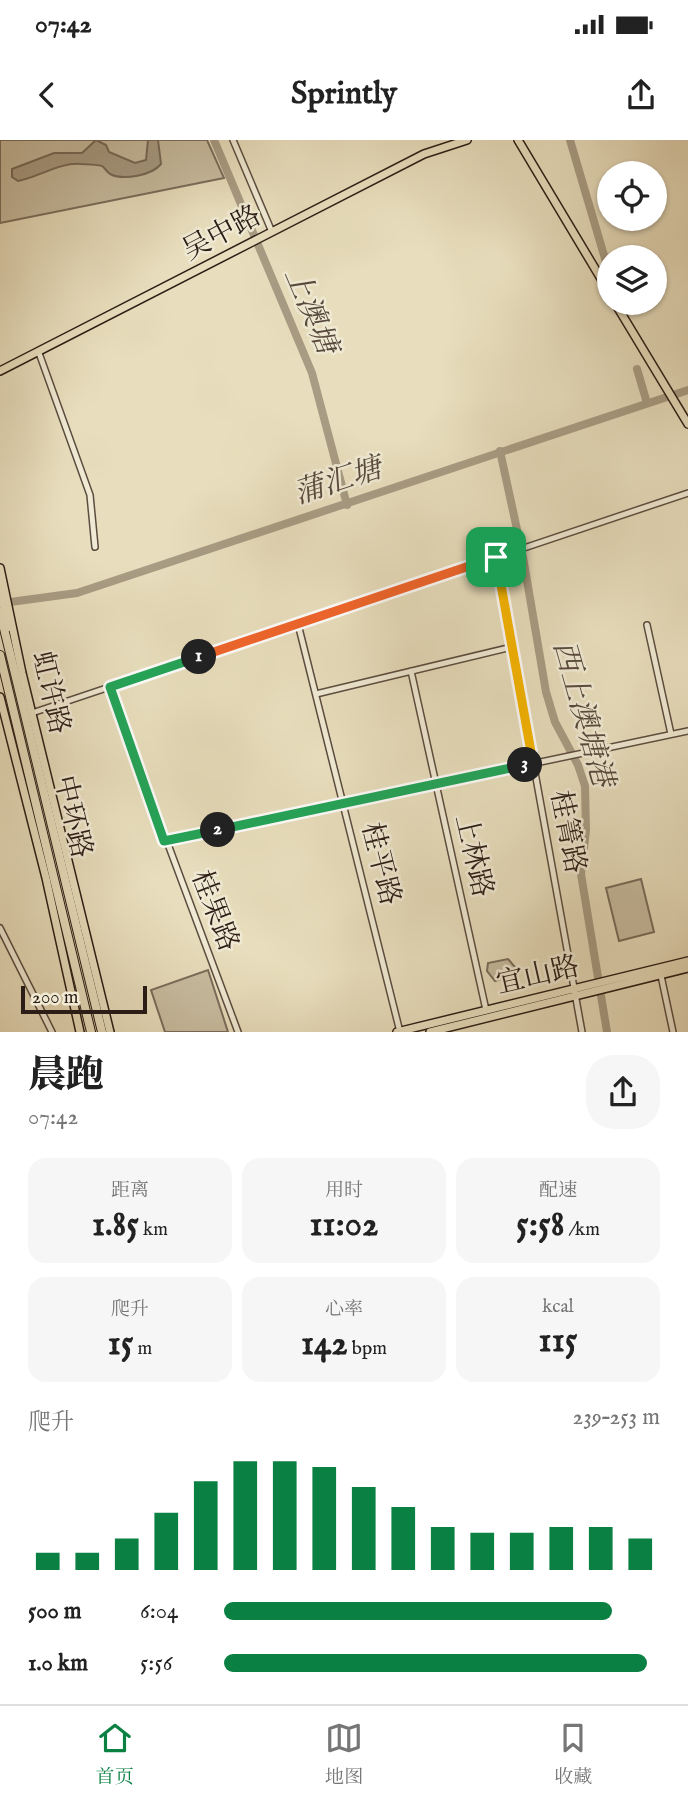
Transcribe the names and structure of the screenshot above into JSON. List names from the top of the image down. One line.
{"streets":{"highway":["中环路"],"main road":["吴中路","虹许路","宜山路"],"street":["桂箐路","上林路","桂平路","桂果路"]},"crossings":[["虹许路","中环路"],["桂箐路","宜山路"],["上林路","宜山路"],["桂平路","宜山路"]],"water":["上澳塘","蒲汇塘","西上澳塘港"],"scale_bar":"200 m","page":{"status":"07:42","header":"Sprintly","pins":["1","3","2"],"scale":"200 m","heading":["晨跑","07:42"],"stats":[["距离","1.85 km"],["用时","11:02"],["配速","5:58 /km"],["爬升","15 m"],["心率","142 bpm"],["kcal","115"]],"chart":["爬升","239–253 m"],"list":[{"name":"500 m","note":"6:04"},{"name":"1.0 km","note":"5:56"}],"tabs":["首页","地图","收藏"]}}
